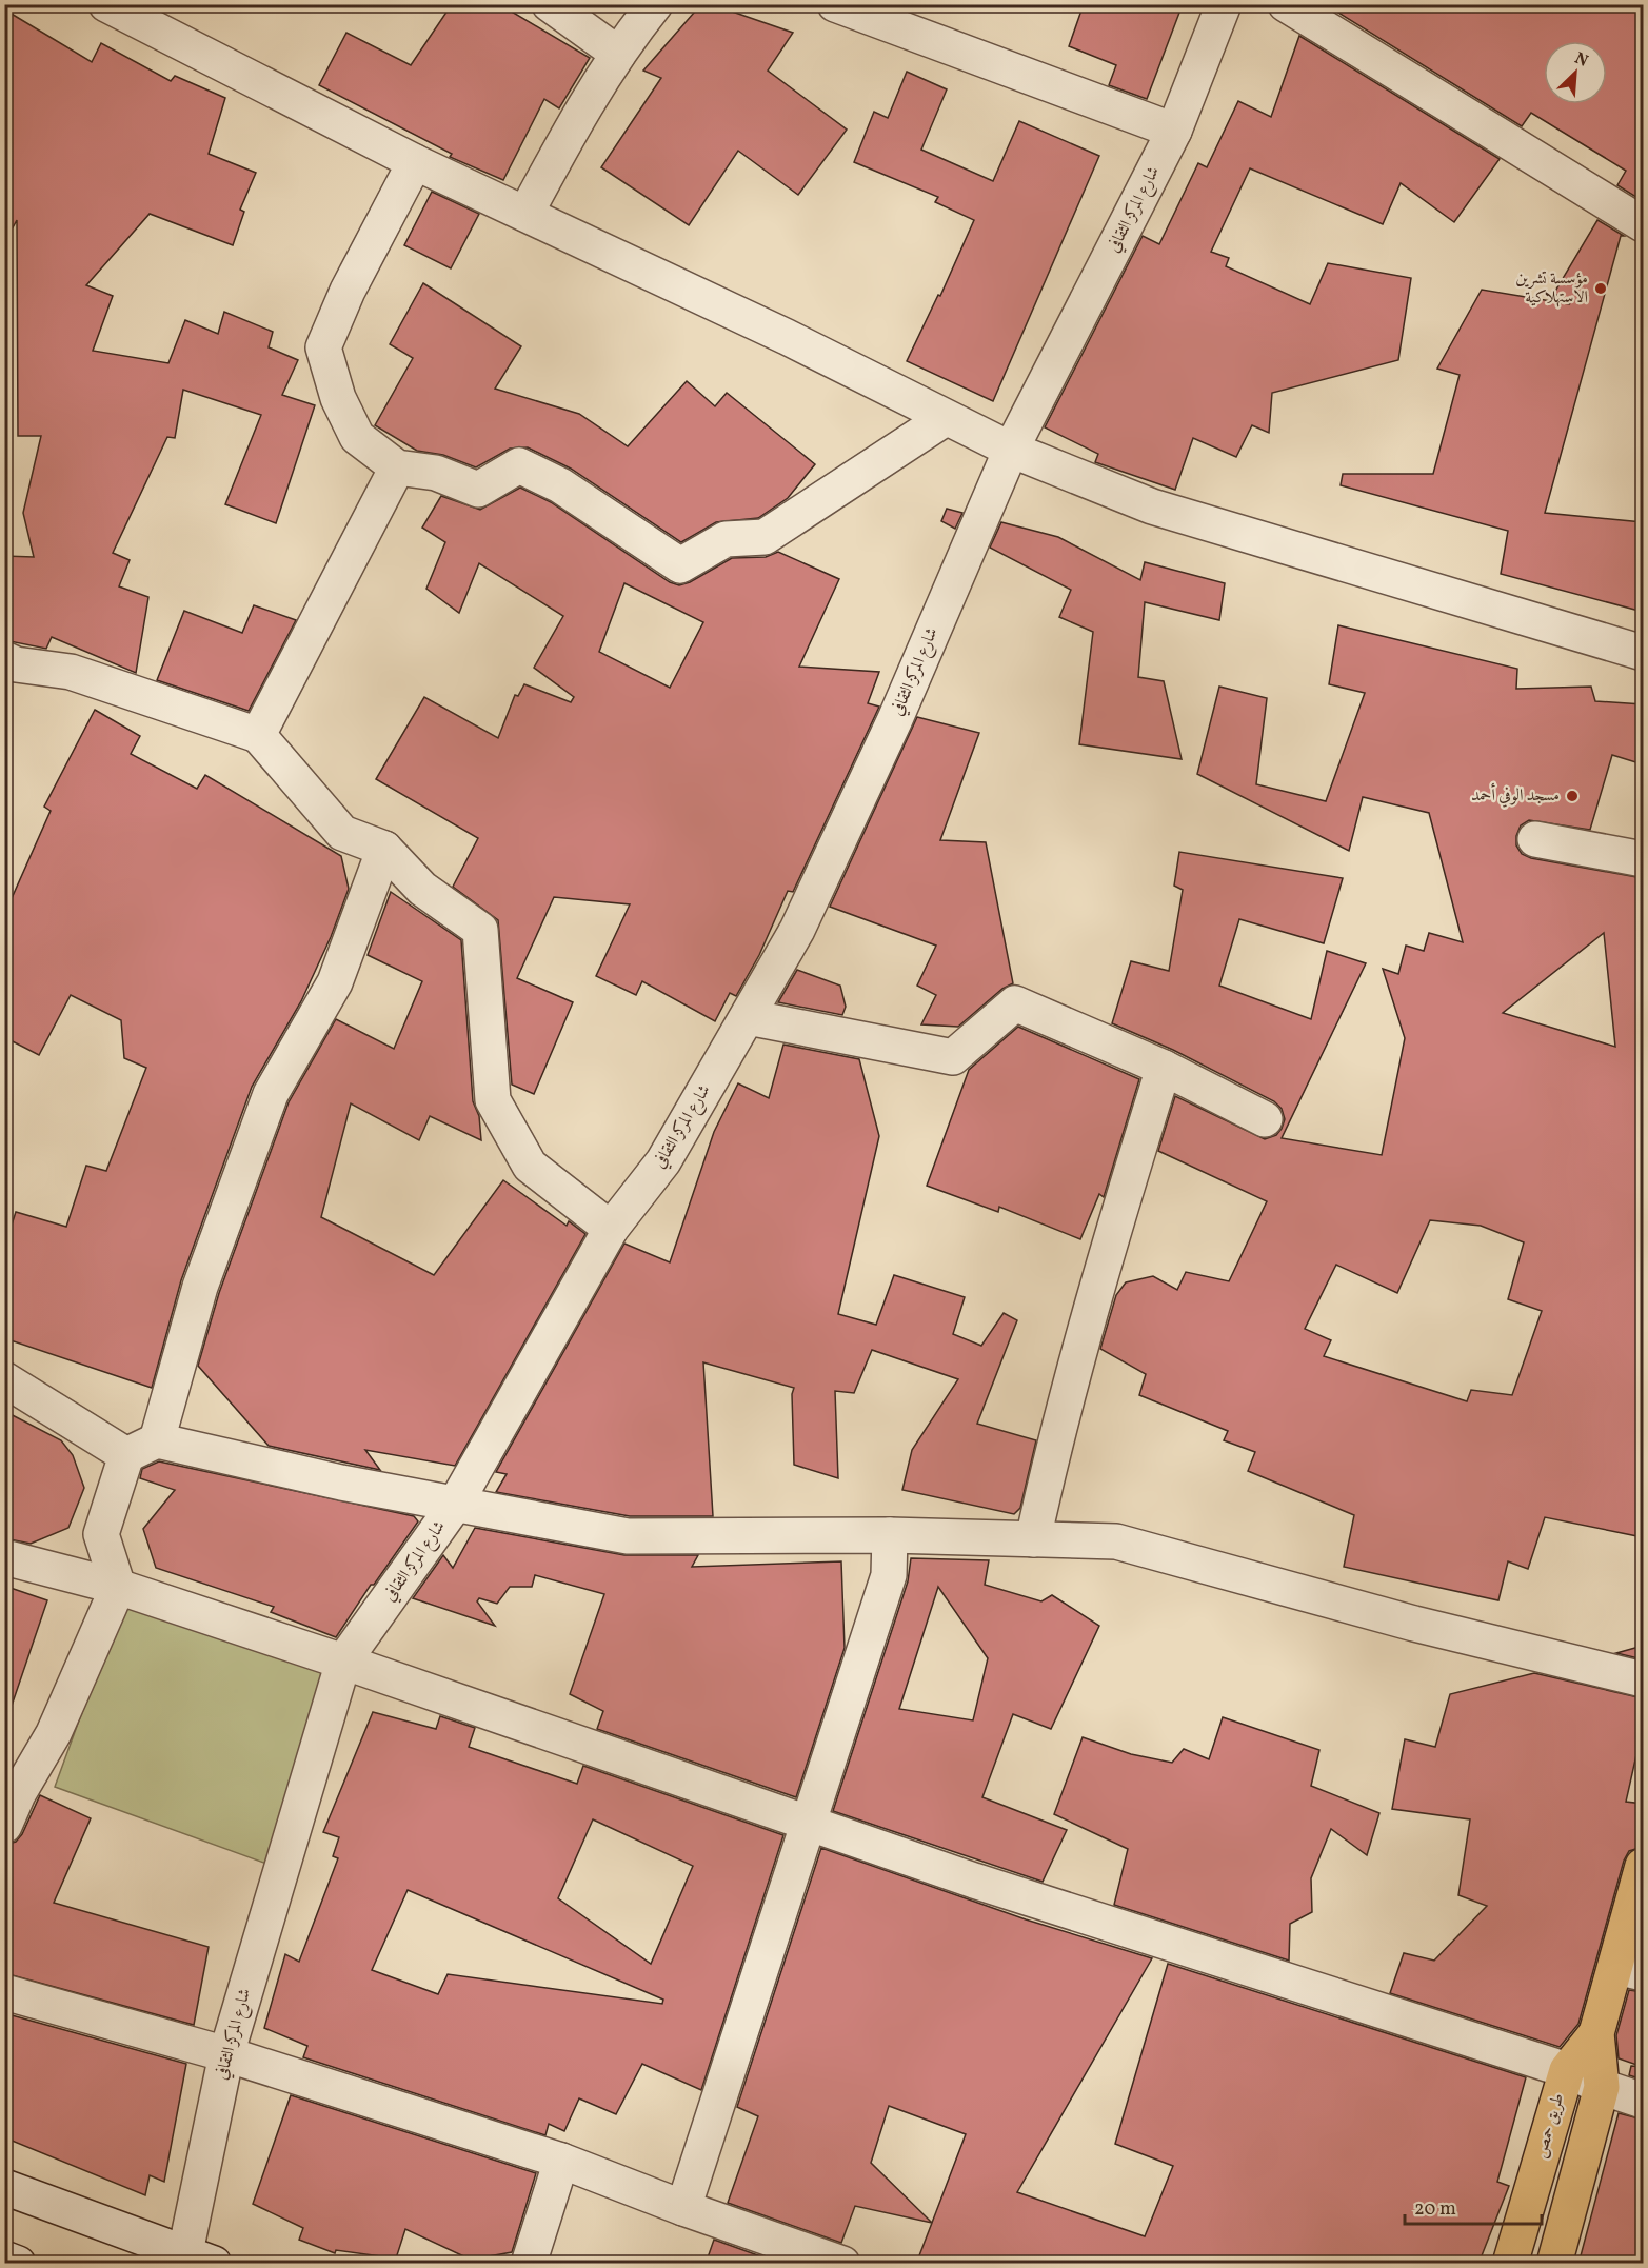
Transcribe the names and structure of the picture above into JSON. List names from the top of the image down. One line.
{"streets":{"main road":["طريق حمص"],"street":["شارع المركز الثقافي"]},"places":["مؤسسة تشرين الاستهلاكية","مسجد الوفي أحمد"],"scale_bar":"20 m","north":"top right"}
